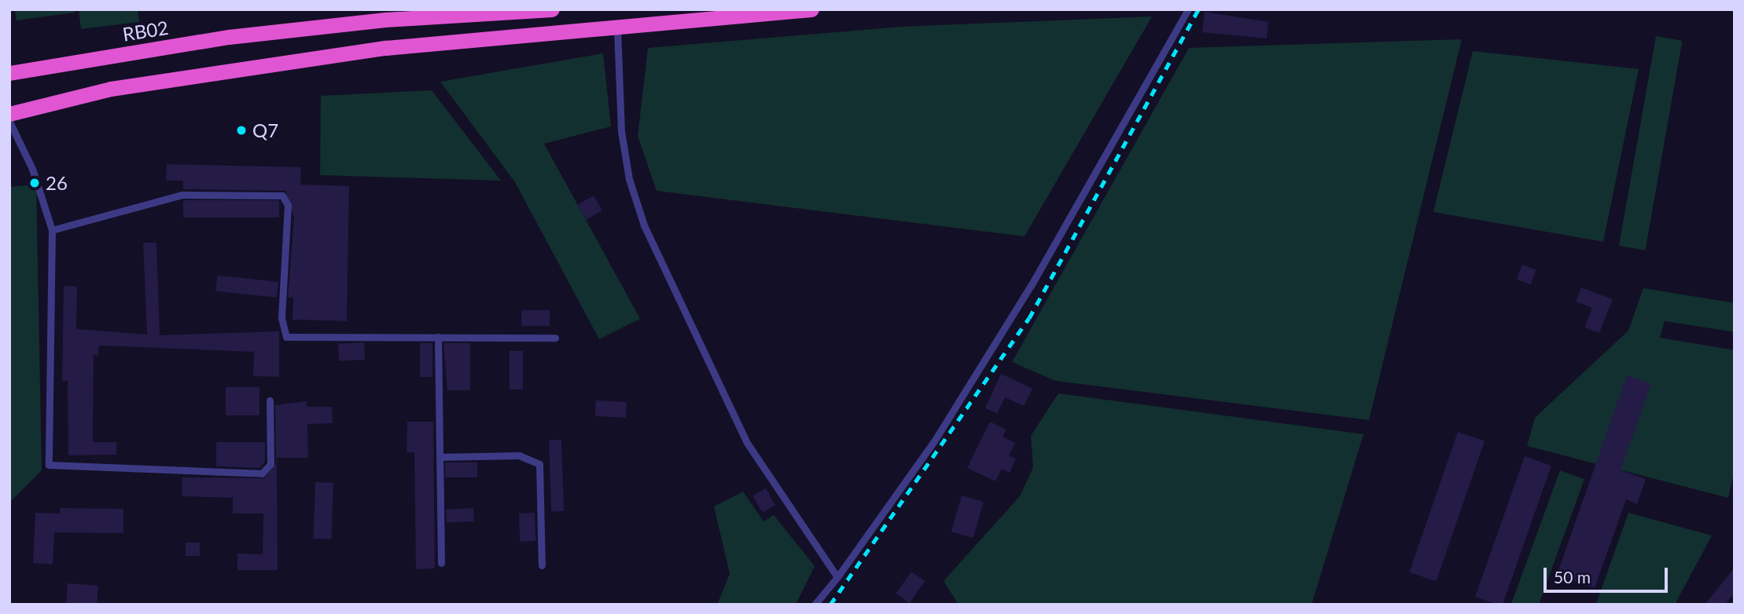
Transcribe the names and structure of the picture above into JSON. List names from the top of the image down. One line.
{"streets":{"highway":["RB02"]},"places":["Q7","26"],"scale_bar":"50 m"}
